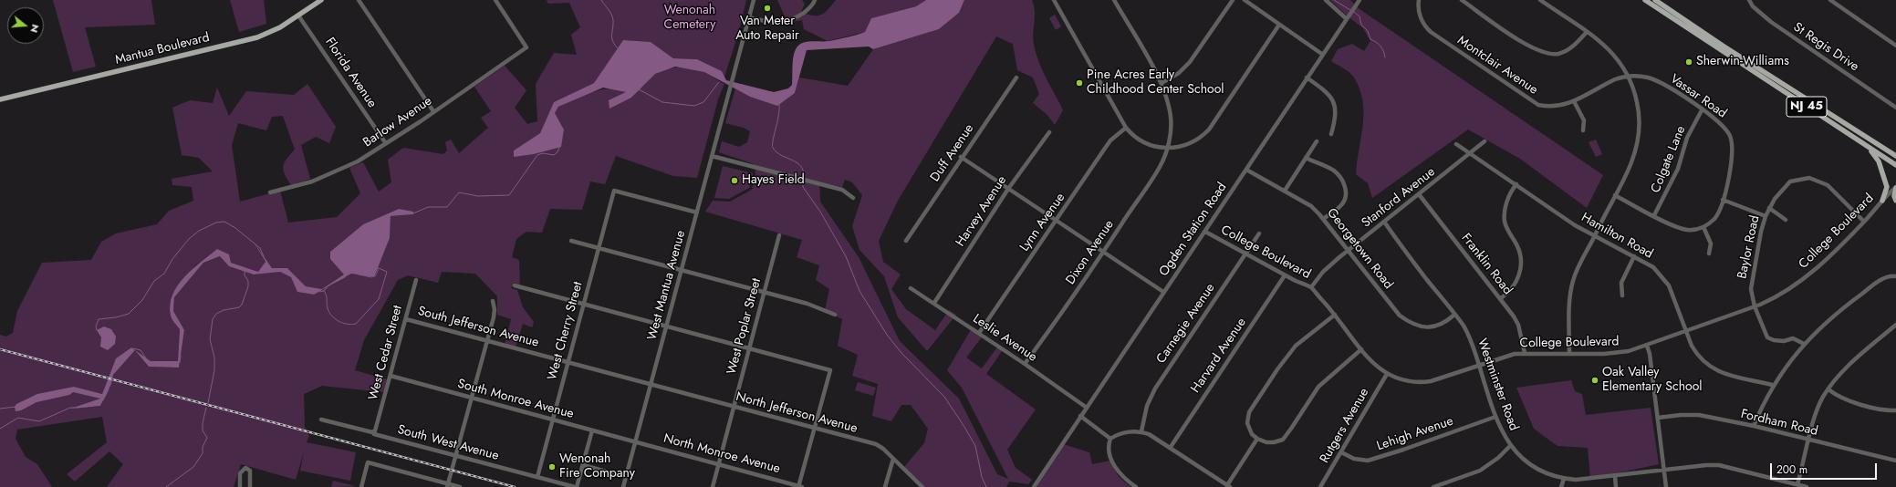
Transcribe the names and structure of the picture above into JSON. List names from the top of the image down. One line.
{"streets":{"main road":["Mantua Boulevard","NJ 45"],"street":["St Regis Drive","Montclair Avenue","Florida Avenue","Vassar Road","Barlow Avenue","Duff Avenue","Colgate Lane","Stanford Avenue","Harvey Avenue","Lynn Avenue","Ogden Station Road","College Boulevard","Hamilton Road","Baylor Road","Georgetown Road","Dixon Avenue","Franklin Road","West Mantua Avenue","Carnegie Avenue","West Poplar Street","South Jefferson Avenue","West Cherry Street","Leslie Avenue","West Cedar Street","Harvard Avenue","Westminster Road","South Monroe Avenue","North Jefferson Avenue","Fordham Road","Rutgers Avenue","Lehigh Avenue","South West Avenue","North Monroe Avenue"]},"crossings":[["Mantua Boulevard","Florida Avenue"],["Montclair Avenue","Vassar Road"],["Florida Avenue","Barlow Avenue"],["Vassar Road","Colgate Lane"],["Stanford Avenue","College Boulevard"],["Stanford Avenue","Hamilton Road"],["Stanford Avenue","Georgetown Road"],["Stanford Avenue","Franklin Road"],["Stanford Avenue","Westminster Road"],["Harvey Avenue","Leslie Avenue"],["Lynn Avenue","Leslie Avenue"],["Ogden Station Road","College Boulevard"],["Ogden Station Road","Georgetown Road"],["Ogden Station Road","Leslie Avenue"],["College Boulevard","Hamilton Road"],["College Boulevard","Baylor Road"],["College Boulevard","Franklin Road"],["College Boulevard","Carnegie Avenue"],["College Boulevard","Harvard Avenue"],["College Boulevard","Westminster Road"],["College Boulevard","Rutgers Avenue"],["Georgetown Road","Westminster Road"],["Dixon Avenue","Leslie Avenue"],["West Mantua Avenue","South Jefferson Avenue"],["West Mantua Avenue","West Cherry Street"],["West Mantua Avenue","South Monroe Avenue"],["West Mantua Avenue","North Jefferson Avenue"],["West Mantua Avenue","North Monroe Avenue"],["West Poplar Street","North Jefferson Avenue"],["West Poplar Street","North Monroe Avenue"],["South Jefferson Avenue","West Cherry Street"],["South Jefferson Avenue","West Cedar Street"],["South Jefferson Avenue","North Jefferson Avenue"],["West Cherry Street","South Monroe Avenue"],["West Cherry Street","South West Avenue"],["West Cedar Street","South Monroe Avenue"],["West Cedar Street","South West Avenue"],["Westminster Road","Lehigh Avenue"],["South Monroe Avenue","North Monroe Avenue"],["Rutgers Avenue","Lehigh Avenue"]],"parks":["Wenonah Cemetery"],"places":["Van Meter Auto Repair","Sherwin-Williams","Pine Acres Early Childhood Center School","Hayes Field","Oak Valley Elementary School","Wenonah Fire Company"],"scale_bar":"200 m","north":"right"}
